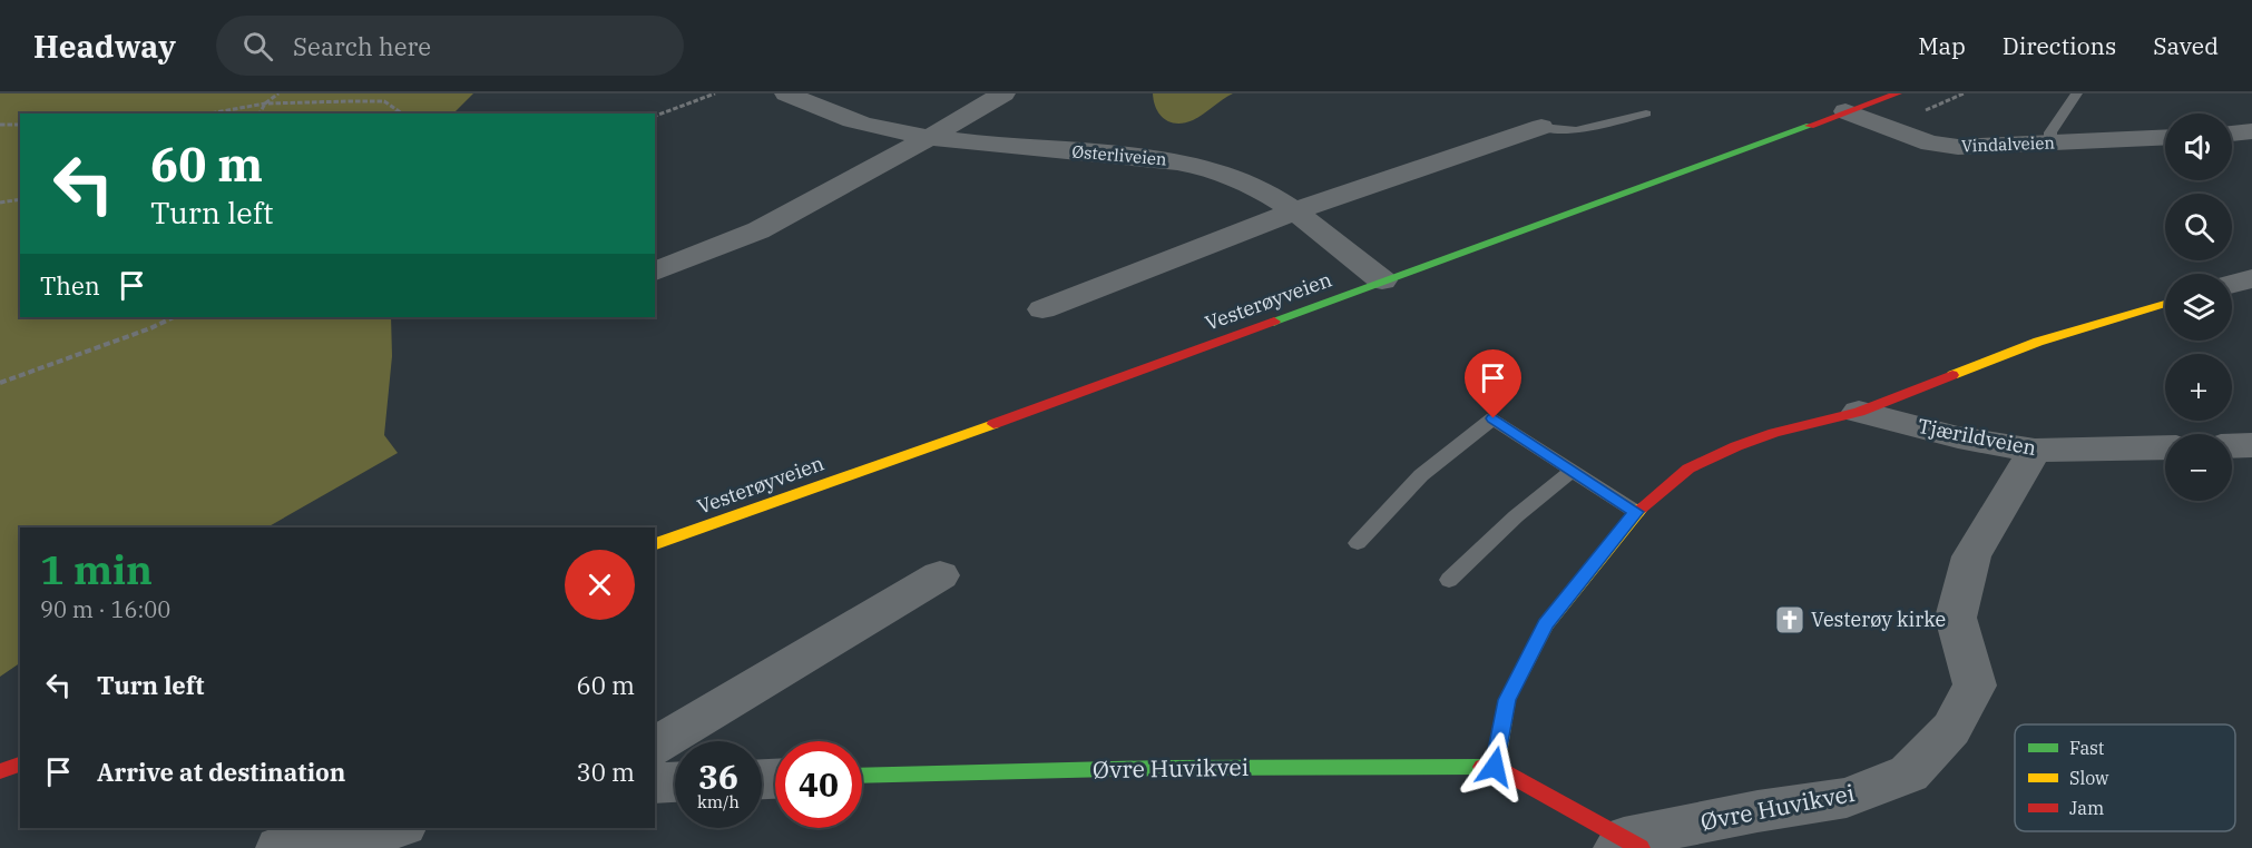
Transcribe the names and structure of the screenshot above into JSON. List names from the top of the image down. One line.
{"streets":{"main road":["Vesterøyveien","Øvre Huvikvei"],"street":["Vindalveien","Østerliveien","Tjærildveien"]},"crossings":[["Vindalveien","Vesterøyveien"],["Østerliveien","Vesterøyveien"],["Tjærildveien","Øvre Huvikvei"]],"places":{"church":["Vesterøy kirke"]},"legend":["Fast","Slow","Jam"],"page":{"header":"Headway","search":"Search here","nav":["Map","Directions","Saved"],"map_buttons":["+","−"],"turn":["60 m","Turn left"],"then":"Then","heading":["1 min","90 m · 16:00"],"list":[{"name":"Turn left","value":"60 m"},{"name":"Arrive at destination","value":"30 m"}],"speed":"36 km/h","limit":"40"}}
